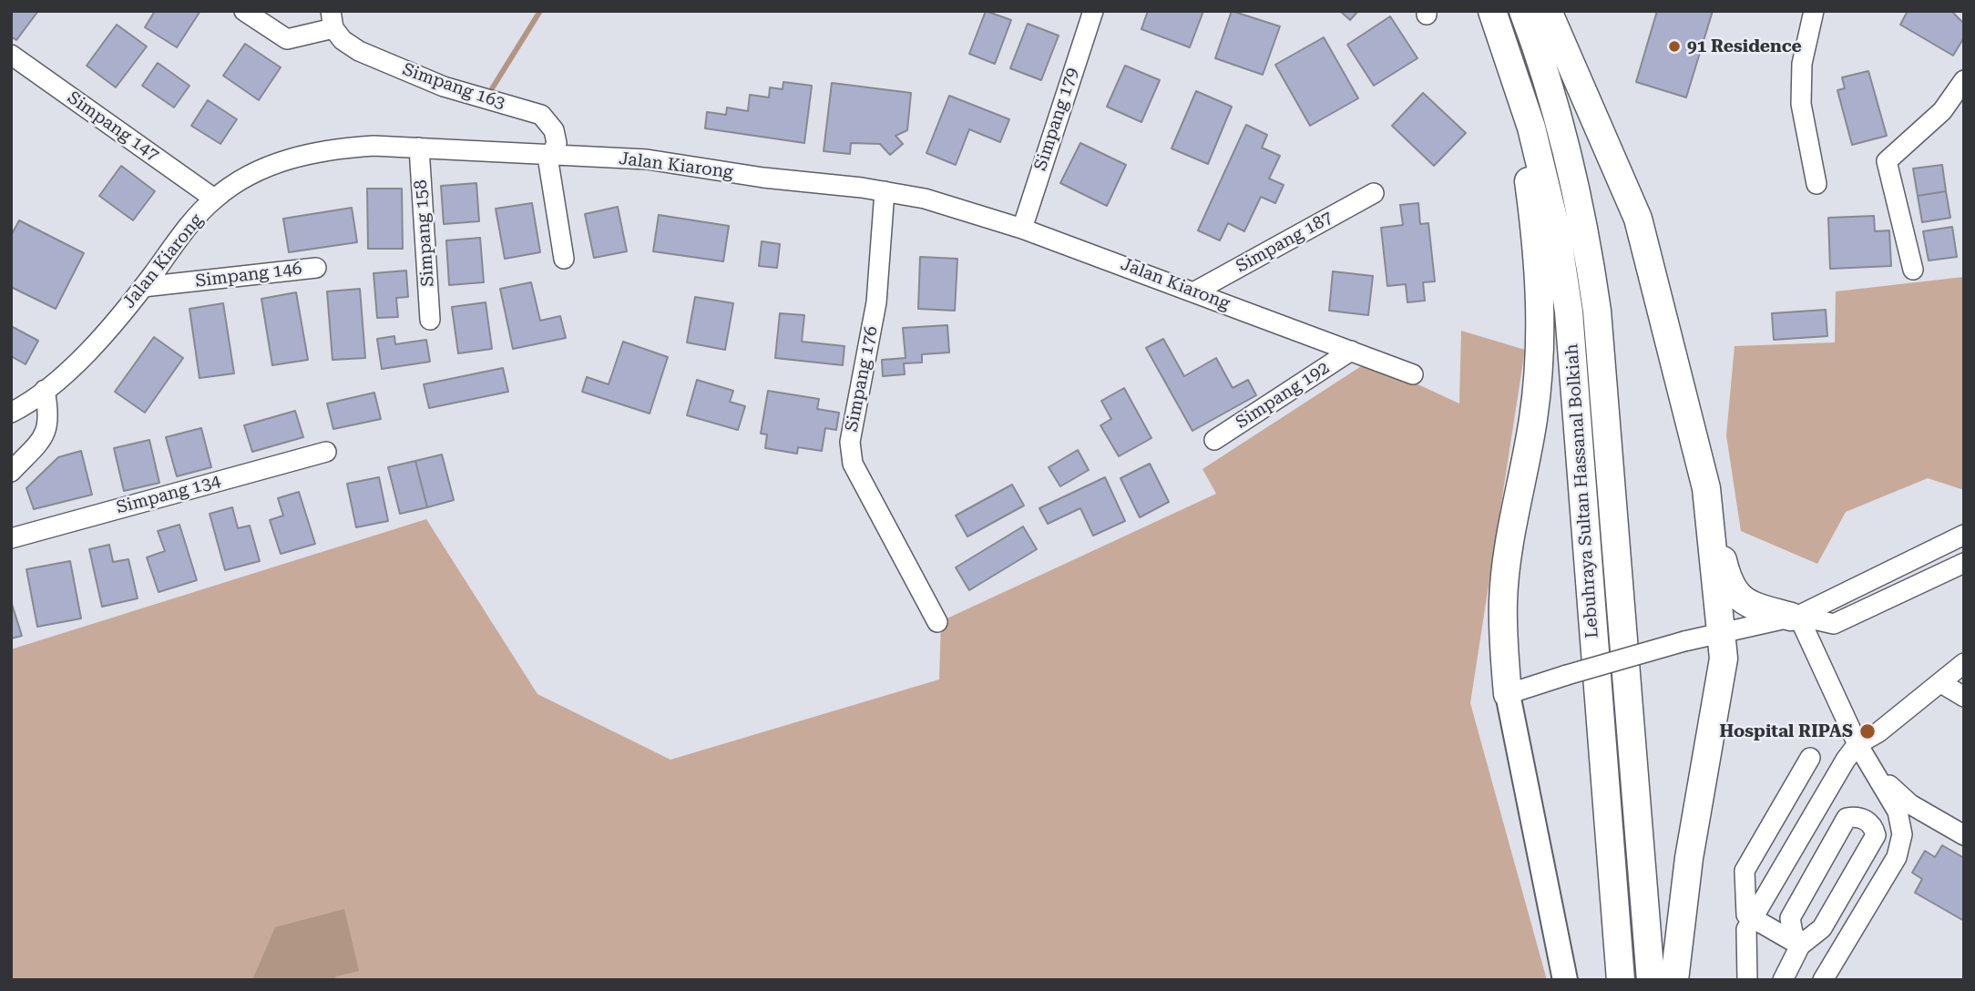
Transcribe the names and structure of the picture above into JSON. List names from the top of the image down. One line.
{"streets":{"highway":["Lebuhraya Sultan Hassanal Bolkiah"],"street":["Simpang 163","Simpang 179","Simpang 147","Jalan Kiarong","Simpang 158","Simpang 187","Simpang 146","Simpang 176","Simpang 192","Simpang 134"]},"crossings":[["Simpang 163","Jalan Kiarong"],["Simpang 179","Jalan Kiarong"],["Simpang 147","Jalan Kiarong"],["Jalan Kiarong","Simpang 158"],["Jalan Kiarong","Simpang 187"],["Jalan Kiarong","Simpang 146"],["Jalan Kiarong","Simpang 176"],["Jalan Kiarong","Simpang 192"]],"places":["91 Residence","Hospital RIPAS"]}
